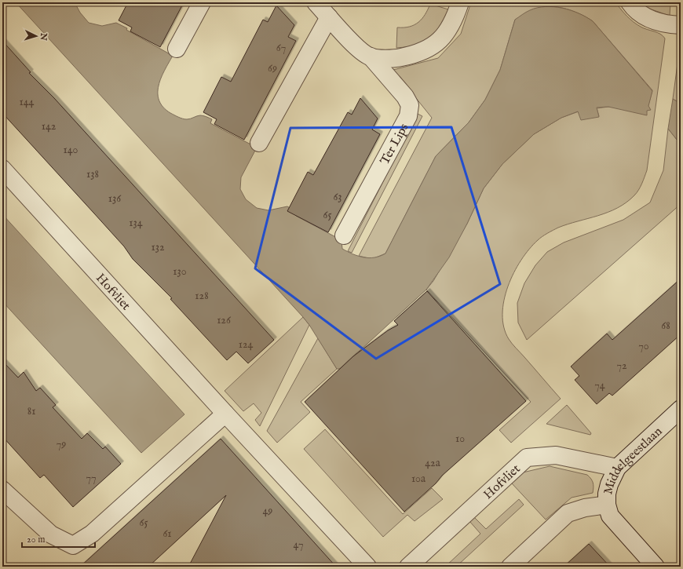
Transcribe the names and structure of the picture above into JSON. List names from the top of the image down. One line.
{"streets":{"street":["Ter Lips","Hofvliet","Middelgeestlaan"]},"crossings":[["Hofvliet","Middelgeestlaan"]],"house_numbers":["67","69","144","142","140","138","63","136","65","134","132","130","128","126","68","124","70","72","74","81","10","79","42a","77","10a","49","65","61","47"],"scale_bar":"20 m","north":"right"}
